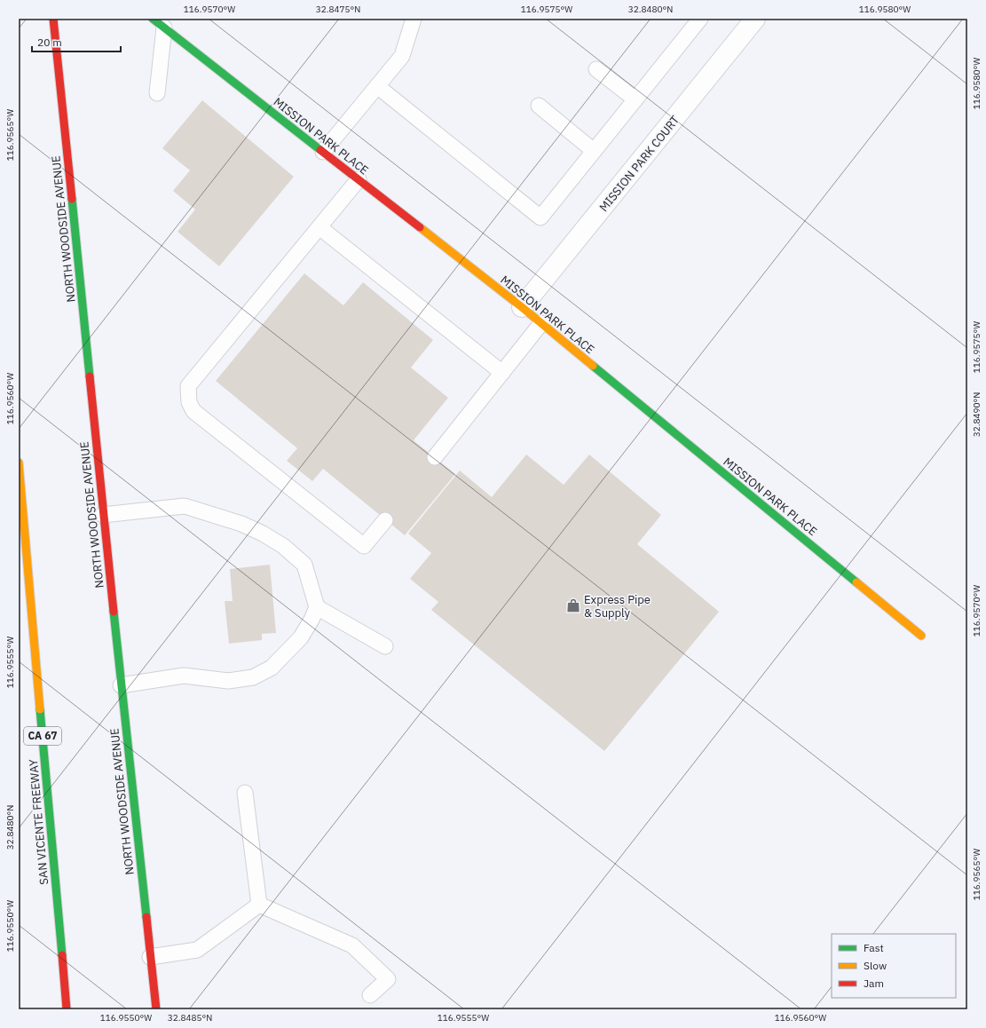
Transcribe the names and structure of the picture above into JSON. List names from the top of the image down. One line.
{"streets":{"main road":["MISSION PARK PLACE","NORTH WOODSIDE AVENUE","CA 67","SAN VICENTE FREEWAY"],"street":["MISSION PARK COURT"]},"crossings":[["MISSION PARK PLACE","MISSION PARK COURT"]],"places":{"shop":["Express Pipe & Supply"]},"legend":["Fast","Slow","Jam"],"scale_bar":"20 m","coordinates":["116.9570°W","32.8475°N","116.9575°W","32.8480°N","116.9580°W","116.9565°W","116.9560°W","32.8490°N","116.9555°W","116.9550°W","32.8485°N"]}
